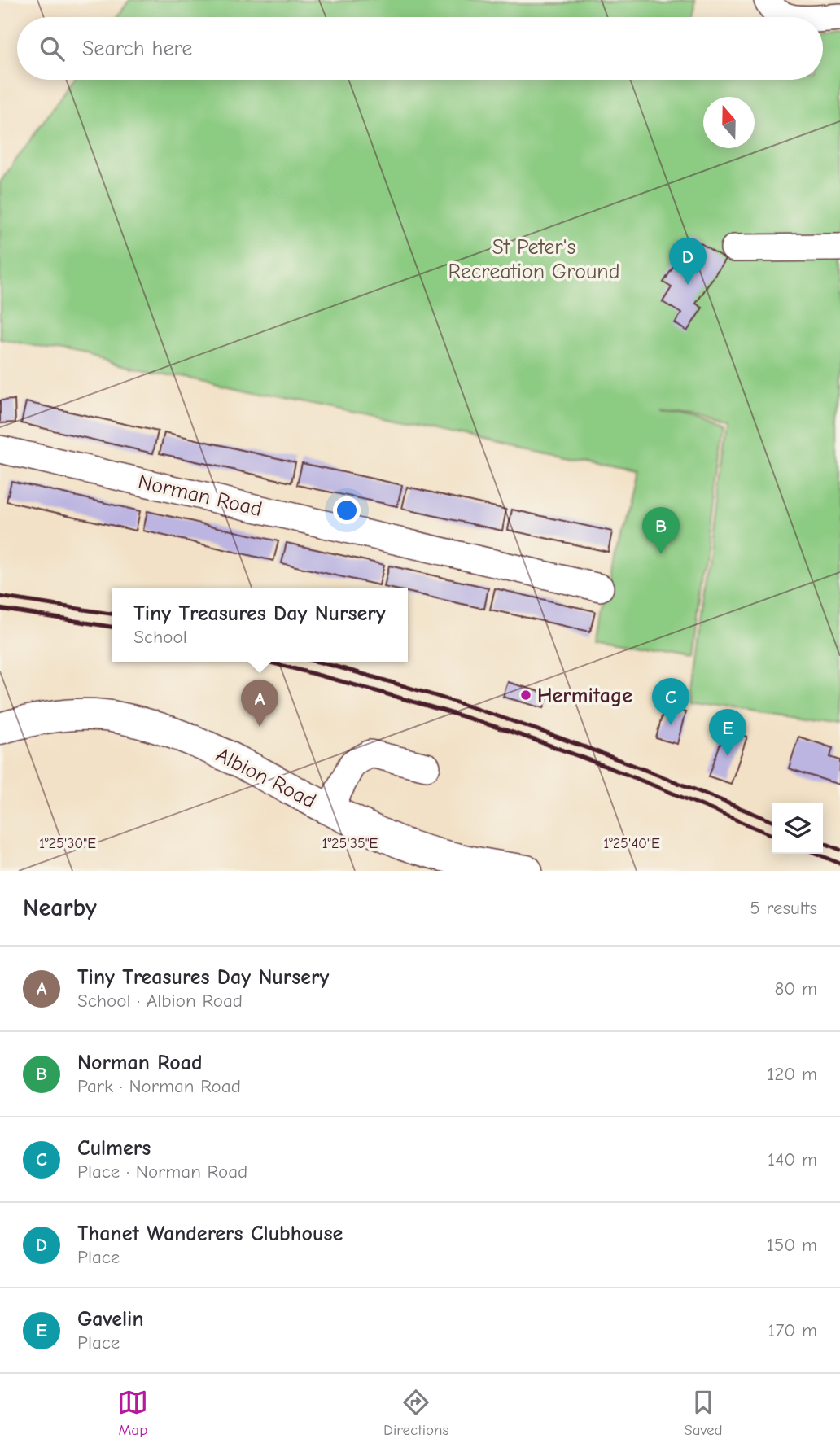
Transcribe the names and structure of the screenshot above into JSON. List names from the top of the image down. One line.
{"streets":{"main road":["Albion Road"],"street":["Norman Road"]},"parks":["St Peter's Recreation Ground"],"places":["Hermitage"],"north":"top","page":{"search":"Search here","pins":["D","B","C","A","E"],"popup":["Tiny Treasures Day Nursery","School"],"heading":["Nearby","5 results"],"list":[{"mark":"A","name":"Tiny Treasures Day Nursery","note":"School · Albion Road","value":"80 m"},{"mark":"B","name":"Norman Road","note":"Park · Norman Road","value":"120 m"},{"mark":"C","name":"Culmers","note":"Place · Norman Road","value":"140 m"},{"mark":"D","name":"Thanet Wanderers Clubhouse","note":"Place","value":"150 m"},{"mark":"E","name":"Gavelin","note":"Place","value":"170 m"}],"nav":["Map","Directions","Saved"]},"coordinates":["1°25'30\"E","1°25'35\"E","1°25'40\"E"]}
